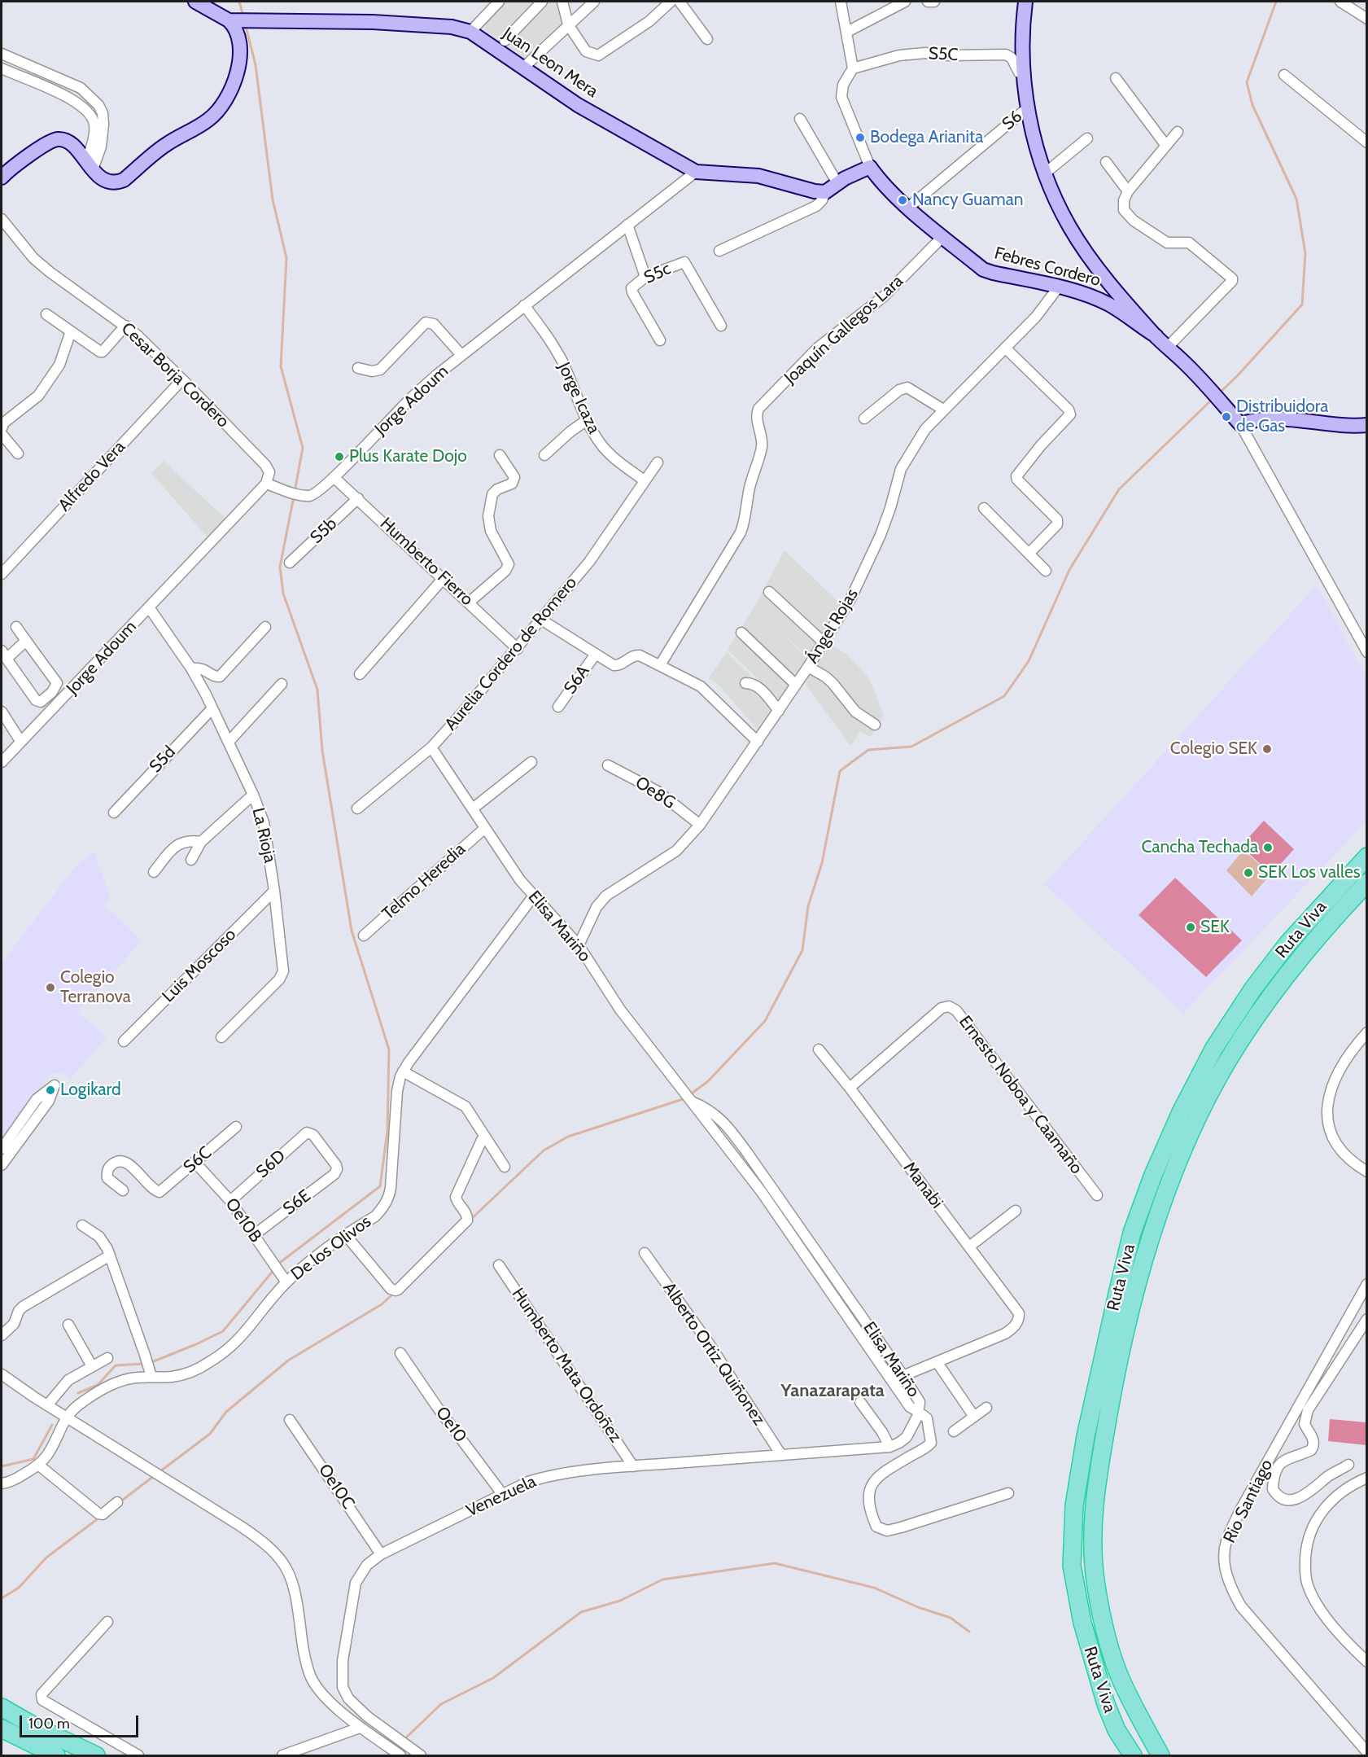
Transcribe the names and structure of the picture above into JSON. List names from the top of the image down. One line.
{"streets":{"highway":["Ruta Viva"],"street":["S5C","Juan Leon Mera","S6","Febres Cordero","S5c","Joaquín Gallegos Lara","Cesar Borja Cordero","Jorge Icaza","Jorge Adoum","Alfredo Vera","S5b","Humberto Fierro","Ángel Rojas","Aurelia Cordero de Romero","S6A","S5d","Oe8G","La Rioja","Telmo Heredia","Elisa Mariño","Luis Moscoso","Ernesto Noboa y Caamaño","S6C","S6D","Manabi","S6E","Oe10B","De los Olivos","Alberto Ortiz Quiñonez","Humberto Mata Ordoñez","Oe10","Oe10C","Venezuela","Rio Santiago"]},"crossings":[["Juan Leon Mera","Jorge Adoum"],["S6","Febres Cordero"],["Febres Cordero","Joaquín Gallegos Lara"],["Febres Cordero","Ángel Rojas"],["Cesar Borja Cordero","Jorge Adoum"],["Cesar Borja Cordero","Alfredo Vera"],["Jorge Icaza","Jorge Adoum"],["Jorge Icaza","Aurelia Cordero de Romero"],["Jorge Adoum","Humberto Fierro"],["Jorge Adoum","La Rioja"],["S5b","Humberto Fierro"],["Humberto Fierro","Aurelia Cordero de Romero"],["Ángel Rojas","Oe8G"],["Ángel Rojas","Elisa Mariño"],["Aurelia Cordero de Romero","Elisa Mariño"],["S5d","La Rioja"],["La Rioja","Luis Moscoso"],["Telmo Heredia","Elisa Mariño"],["Elisa Mariño","De los Olivos"],["Ernesto Noboa y Caamaño","Manabi"],["S6C","Oe10B"],["S6D","S6E"],["S6D","Oe10B"],["S6E","Oe10B"],["Oe10B","De los Olivos"],["Alberto Ortiz Quiñonez","Venezuela"],["Humberto Mata Ordoñez","Venezuela"],["Oe10","Venezuela"],["Oe10C","Venezuela"]],"districts":["Yanazarapata"],"places":["Bodega Arianita","Nancy Guaman","Distribuidora de Gas","Plus Karate Dojo","Colegio SEK","Cancha Techada","SEK Los valles","SEK","Colegio Terranova","Logikard"],"scale_bar":"100 m"}
